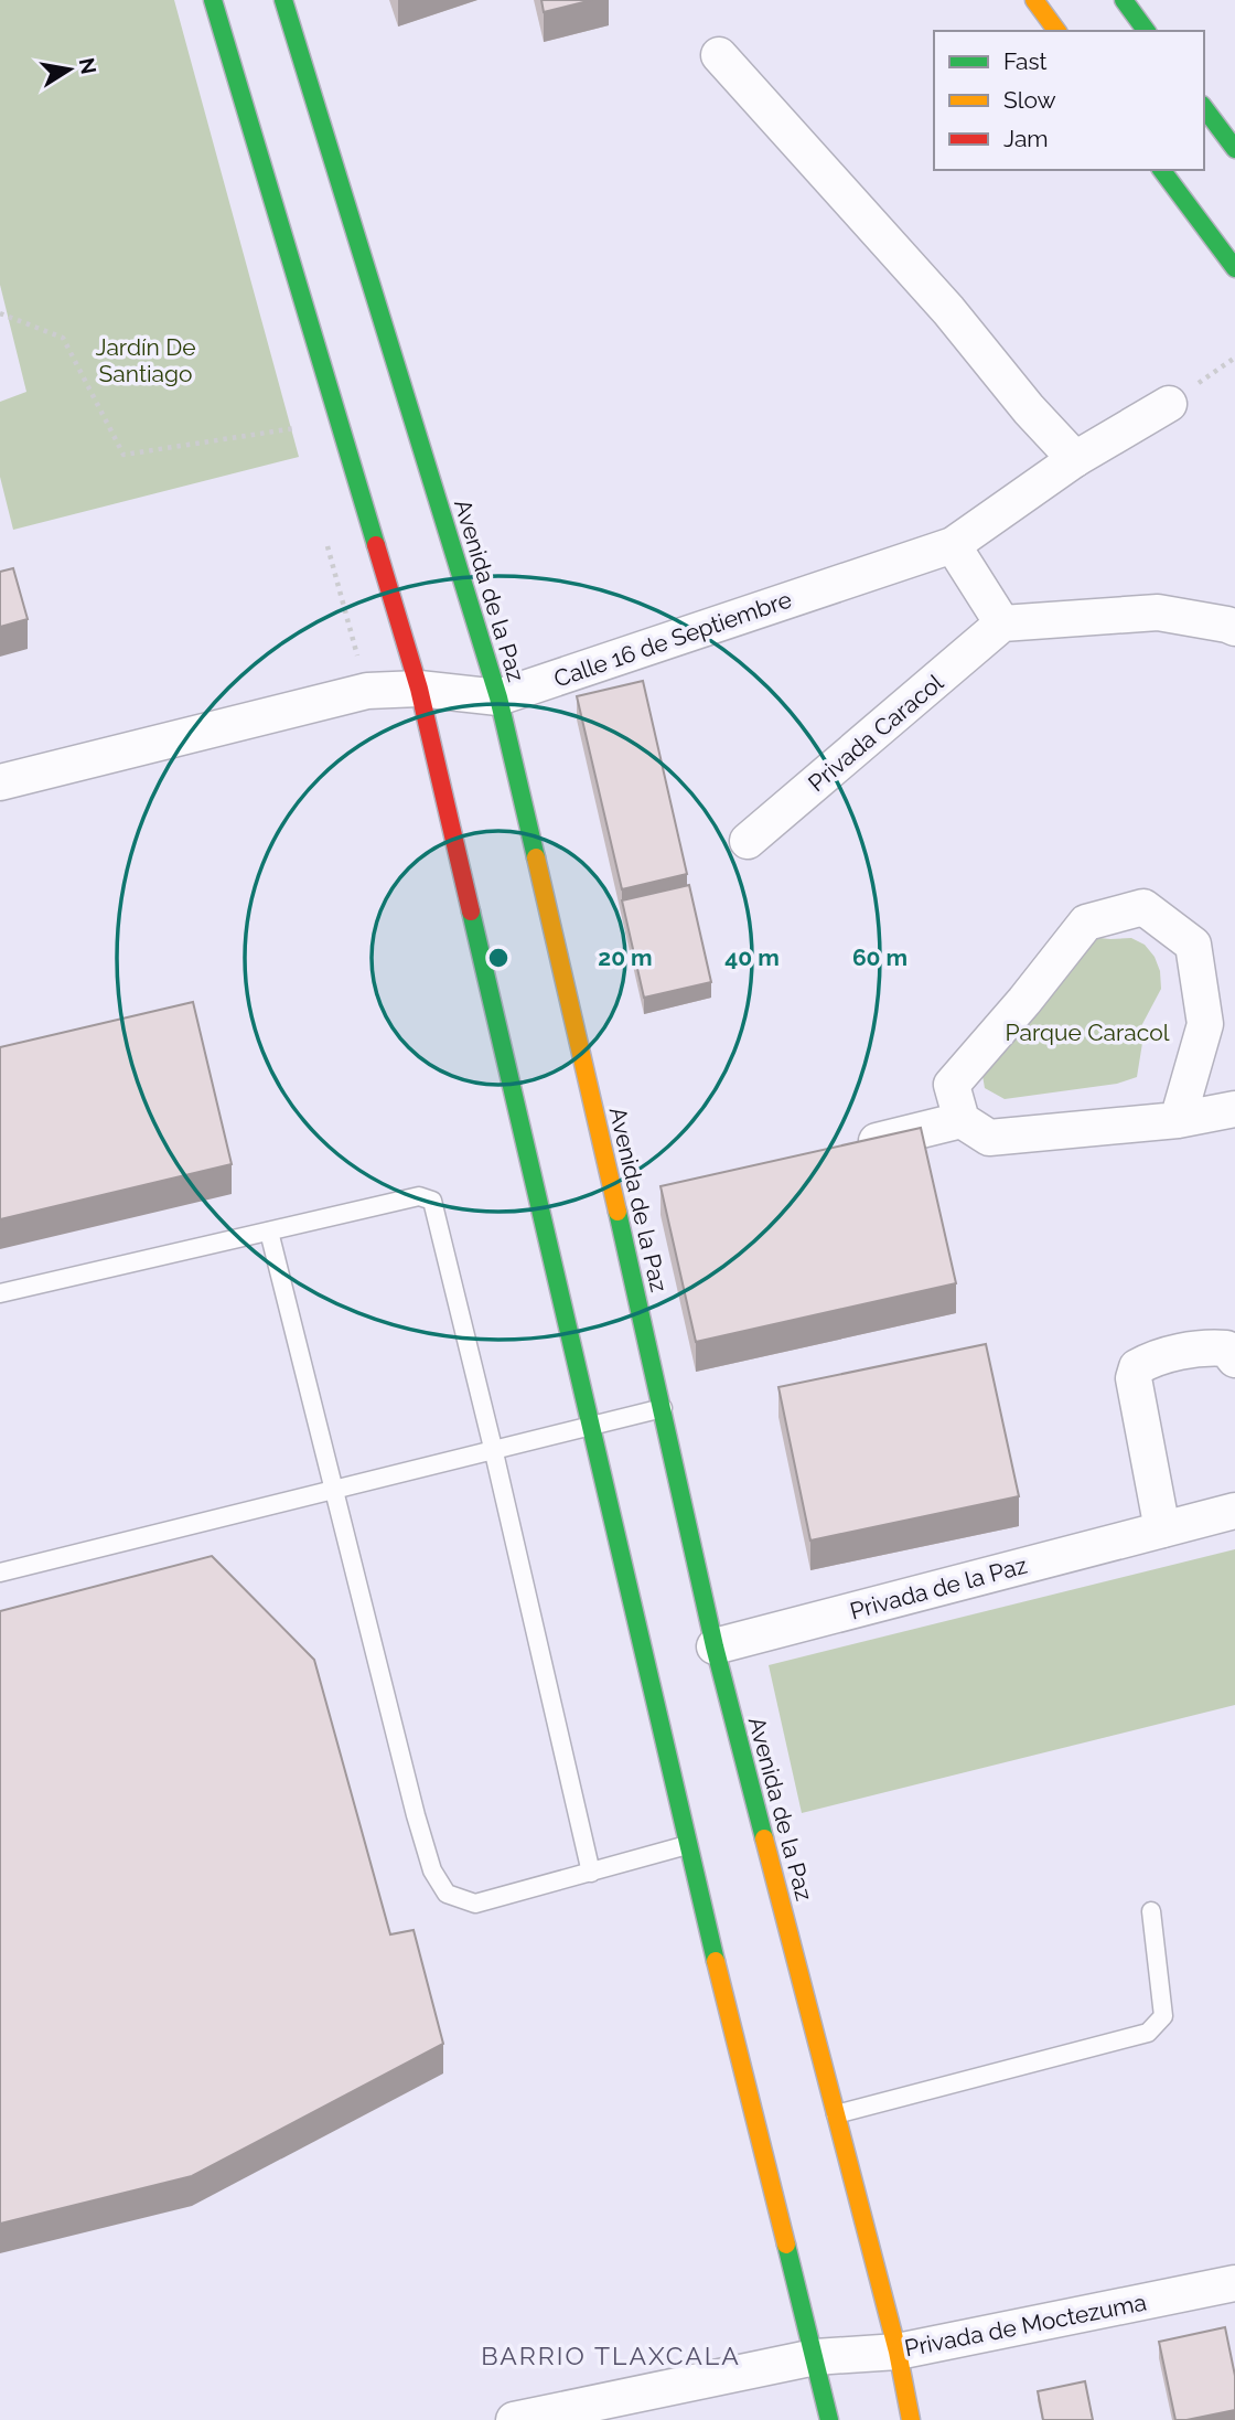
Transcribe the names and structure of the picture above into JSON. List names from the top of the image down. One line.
{"streets":{"street":["Avenida de la Paz","Calle 16 de Septiembre","Privada Caracol","Privada de la Paz","Privada de Moctezuma"]},"crossings":[["Avenida de la Paz","Calle 16 de Septiembre"],["Avenida de la Paz","Privada de la Paz"],["Avenida de la Paz","Privada de Moctezuma"]],"districts":["BARRIO TLAXCALA"],"parks":["Jardín De Santiago","Parque Caracol"],"legend":["Fast","Slow","Jam"],"north":"right","rings":["20 m","40 m","60 m"]}
